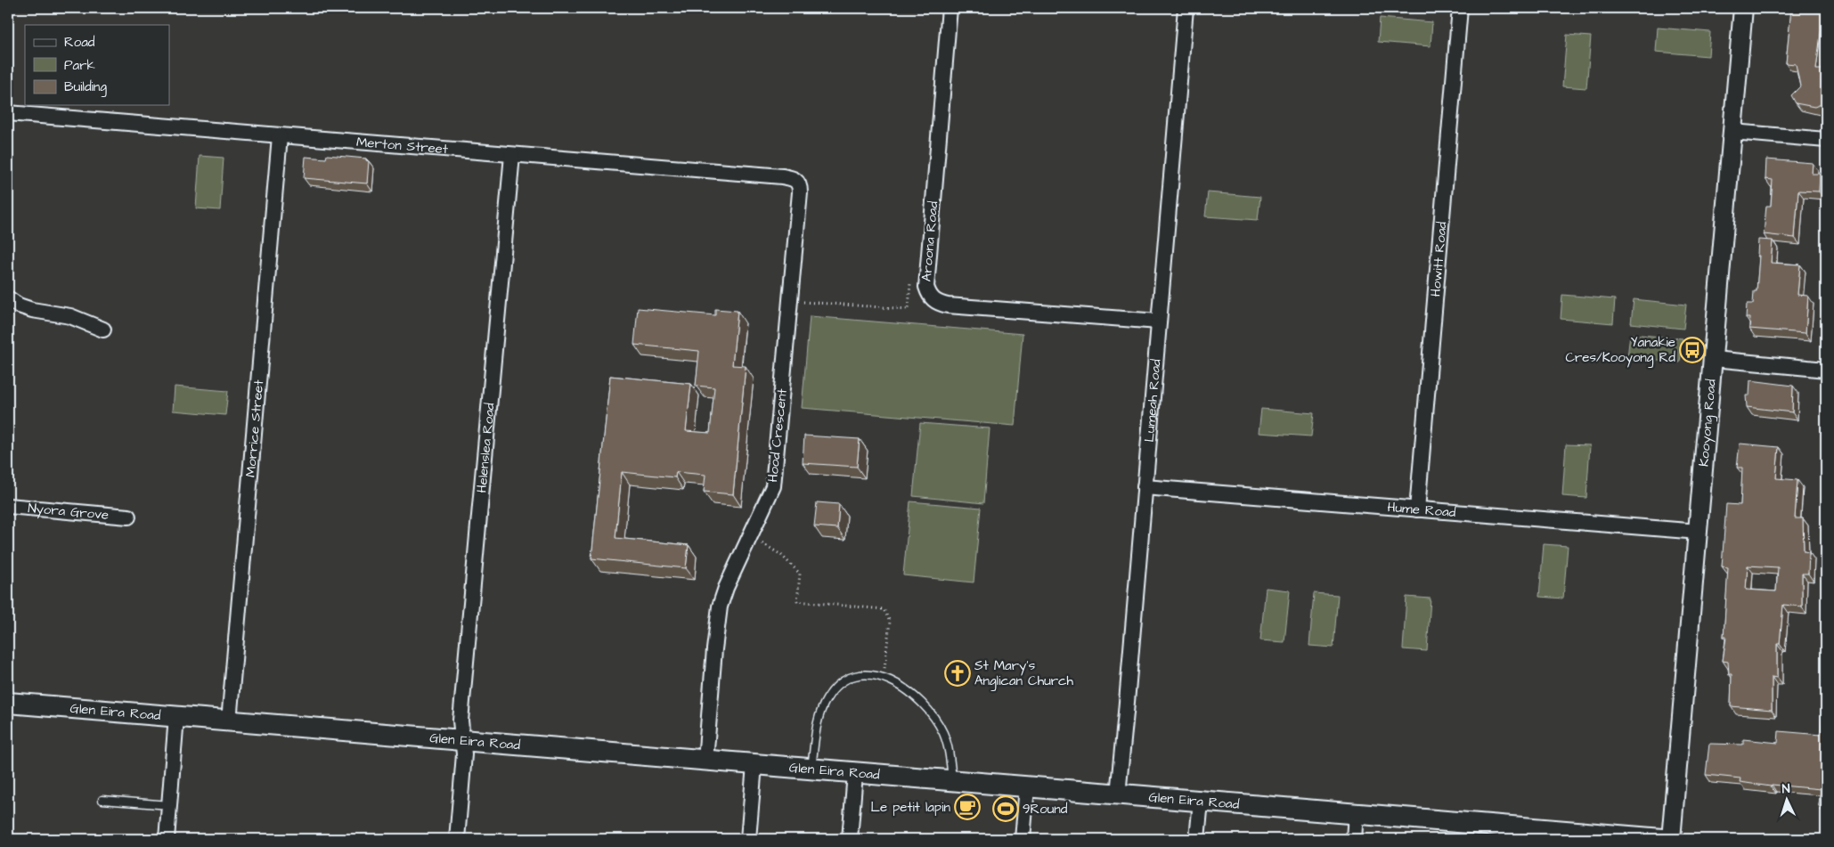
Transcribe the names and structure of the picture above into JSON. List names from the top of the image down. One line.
{"streets":{"main road":["Glen Eira Road"],"street":["Merton Street","Aroona Road","Howitt Road","Lumeah Road","Kooyong Road","Morrice Street","Hood Crescent","Helenslea Road","Hume Road","Nyora Grove"]},"crossings":[["Merton Street","Morrice Street"],["Merton Street","Hood Crescent"],["Merton Street","Helenslea Road"],["Aroona Road","Lumeah Road"],["Howitt Road","Hume Road"],["Lumeah Road","Hume Road"],["Lumeah Road","Glen Eira Road"],["Kooyong Road","Hume Road"],["Morrice Street","Glen Eira Road"],["Hood Crescent","Glen Eira Road"],["Helenslea Road","Glen Eira Road"]],"places":{"bus stop":["Yanakie Cres/Kooyong Rd"],"church":["St Mary's Anglican Church"],"cafe":["Le petit lapin"],"sports":["9Round"]},"legend":["Road","Park","Building"],"north":"top"}
